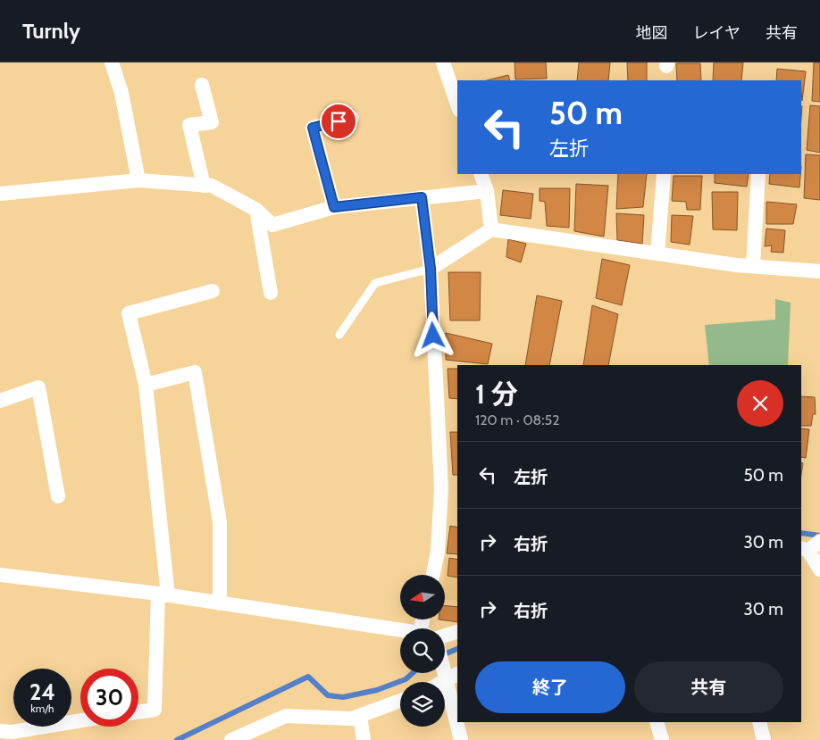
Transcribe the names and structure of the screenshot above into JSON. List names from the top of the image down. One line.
{"north":"left","page":{"header":"Turnly","nav":["地図","レイヤ","共有"],"turn":["50 m","左折"],"heading":["1 分","120 m · 08:52"],"list":[{"name":"左折","value":"50 m"},{"name":"右折","value":"30 m"},{"name":"右折","value":"30 m"}],"buttons":["終了","共有"],"speed":"24 km/h","limit":"30"}}
